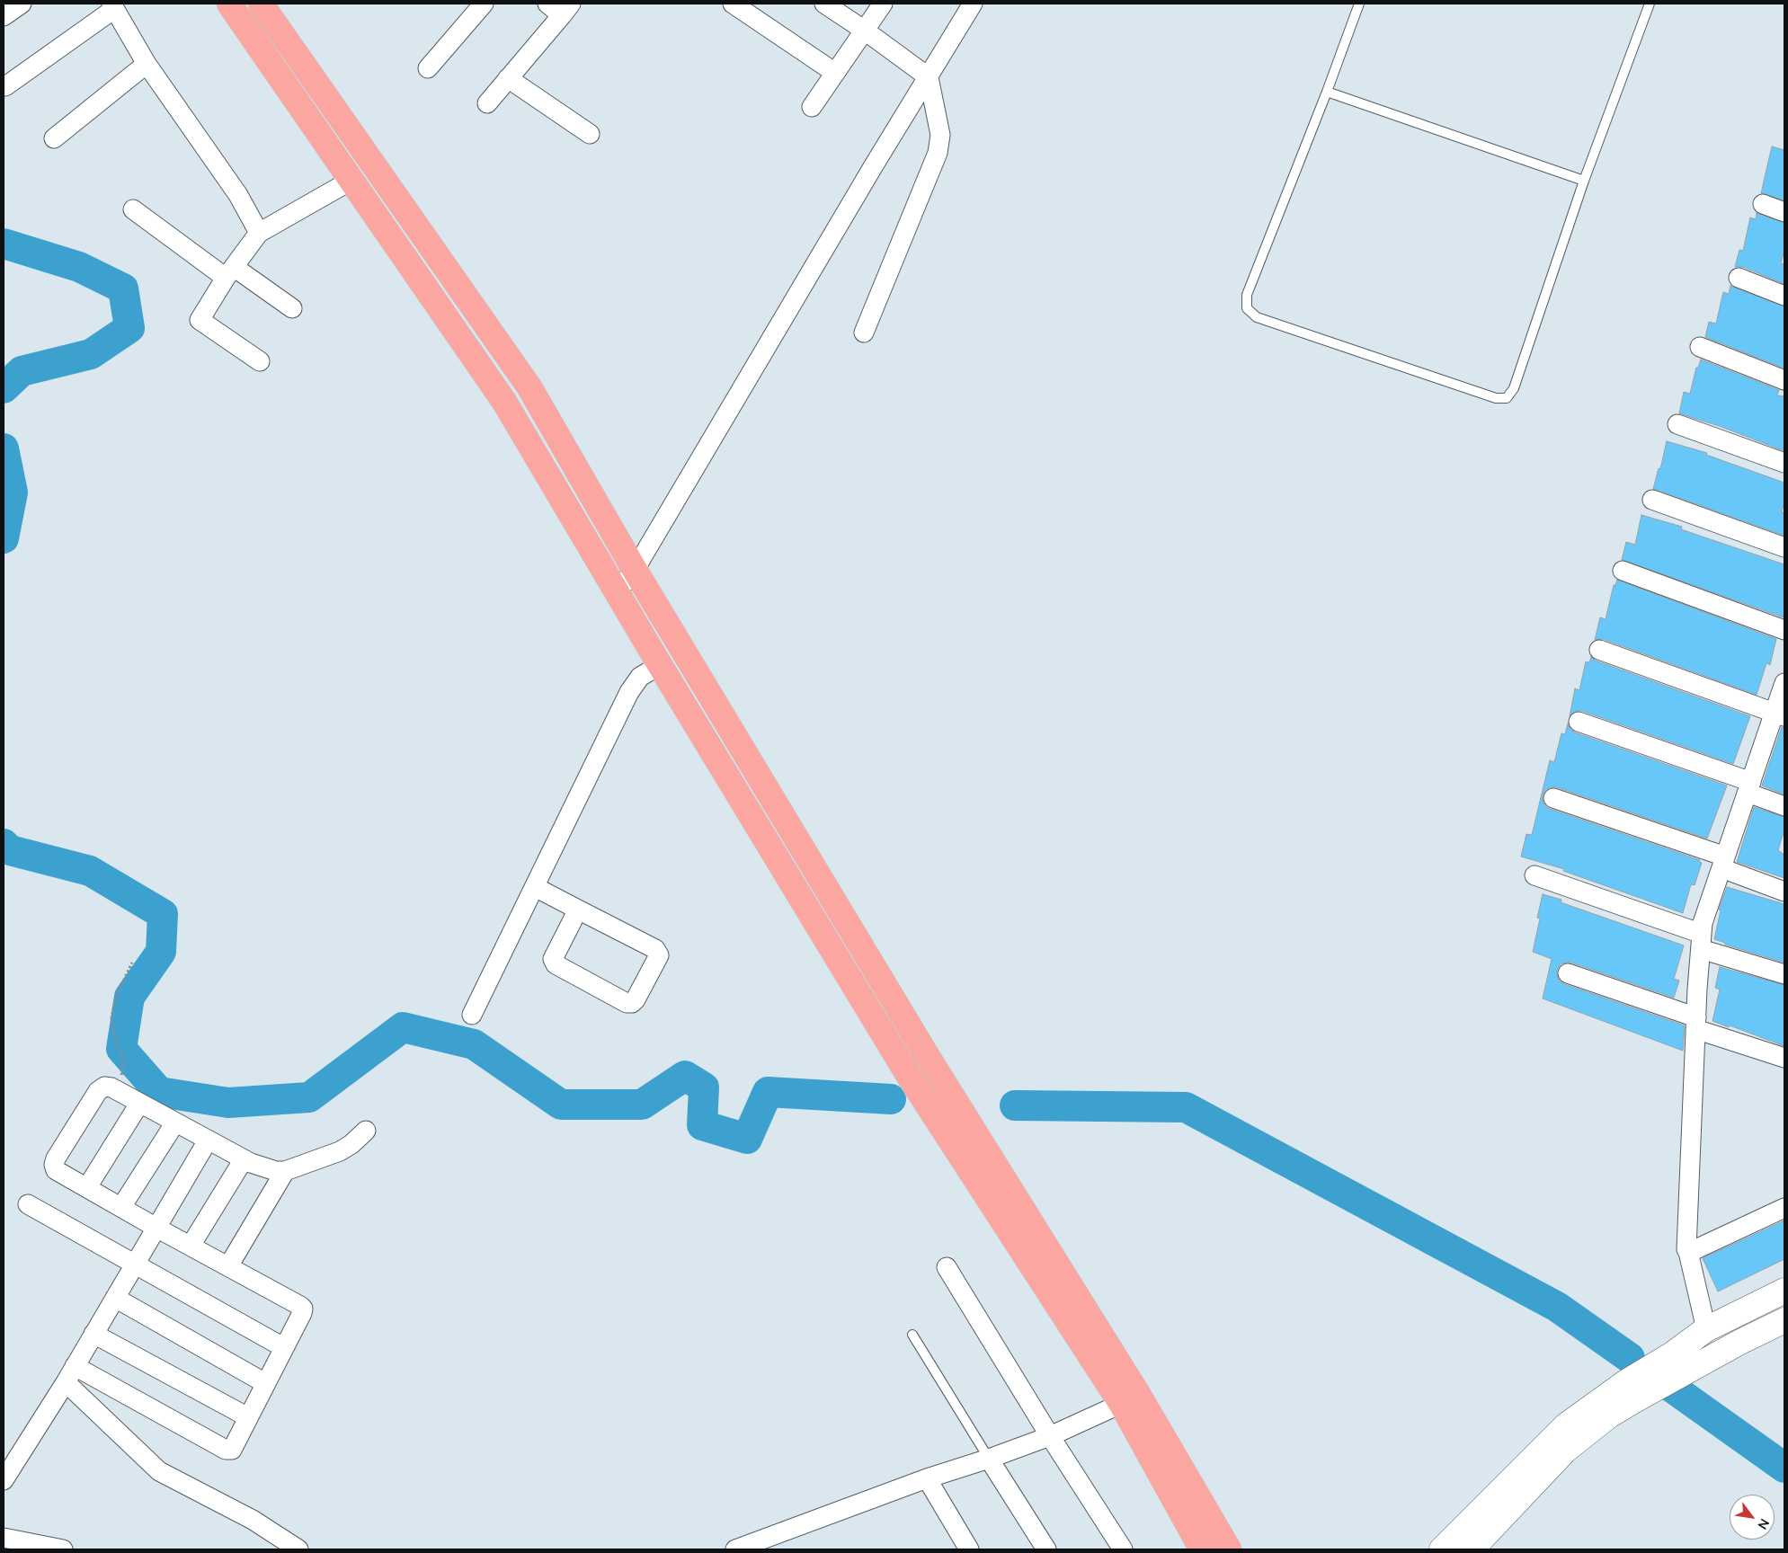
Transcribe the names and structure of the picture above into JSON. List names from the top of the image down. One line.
{"north":"bottom right"}
